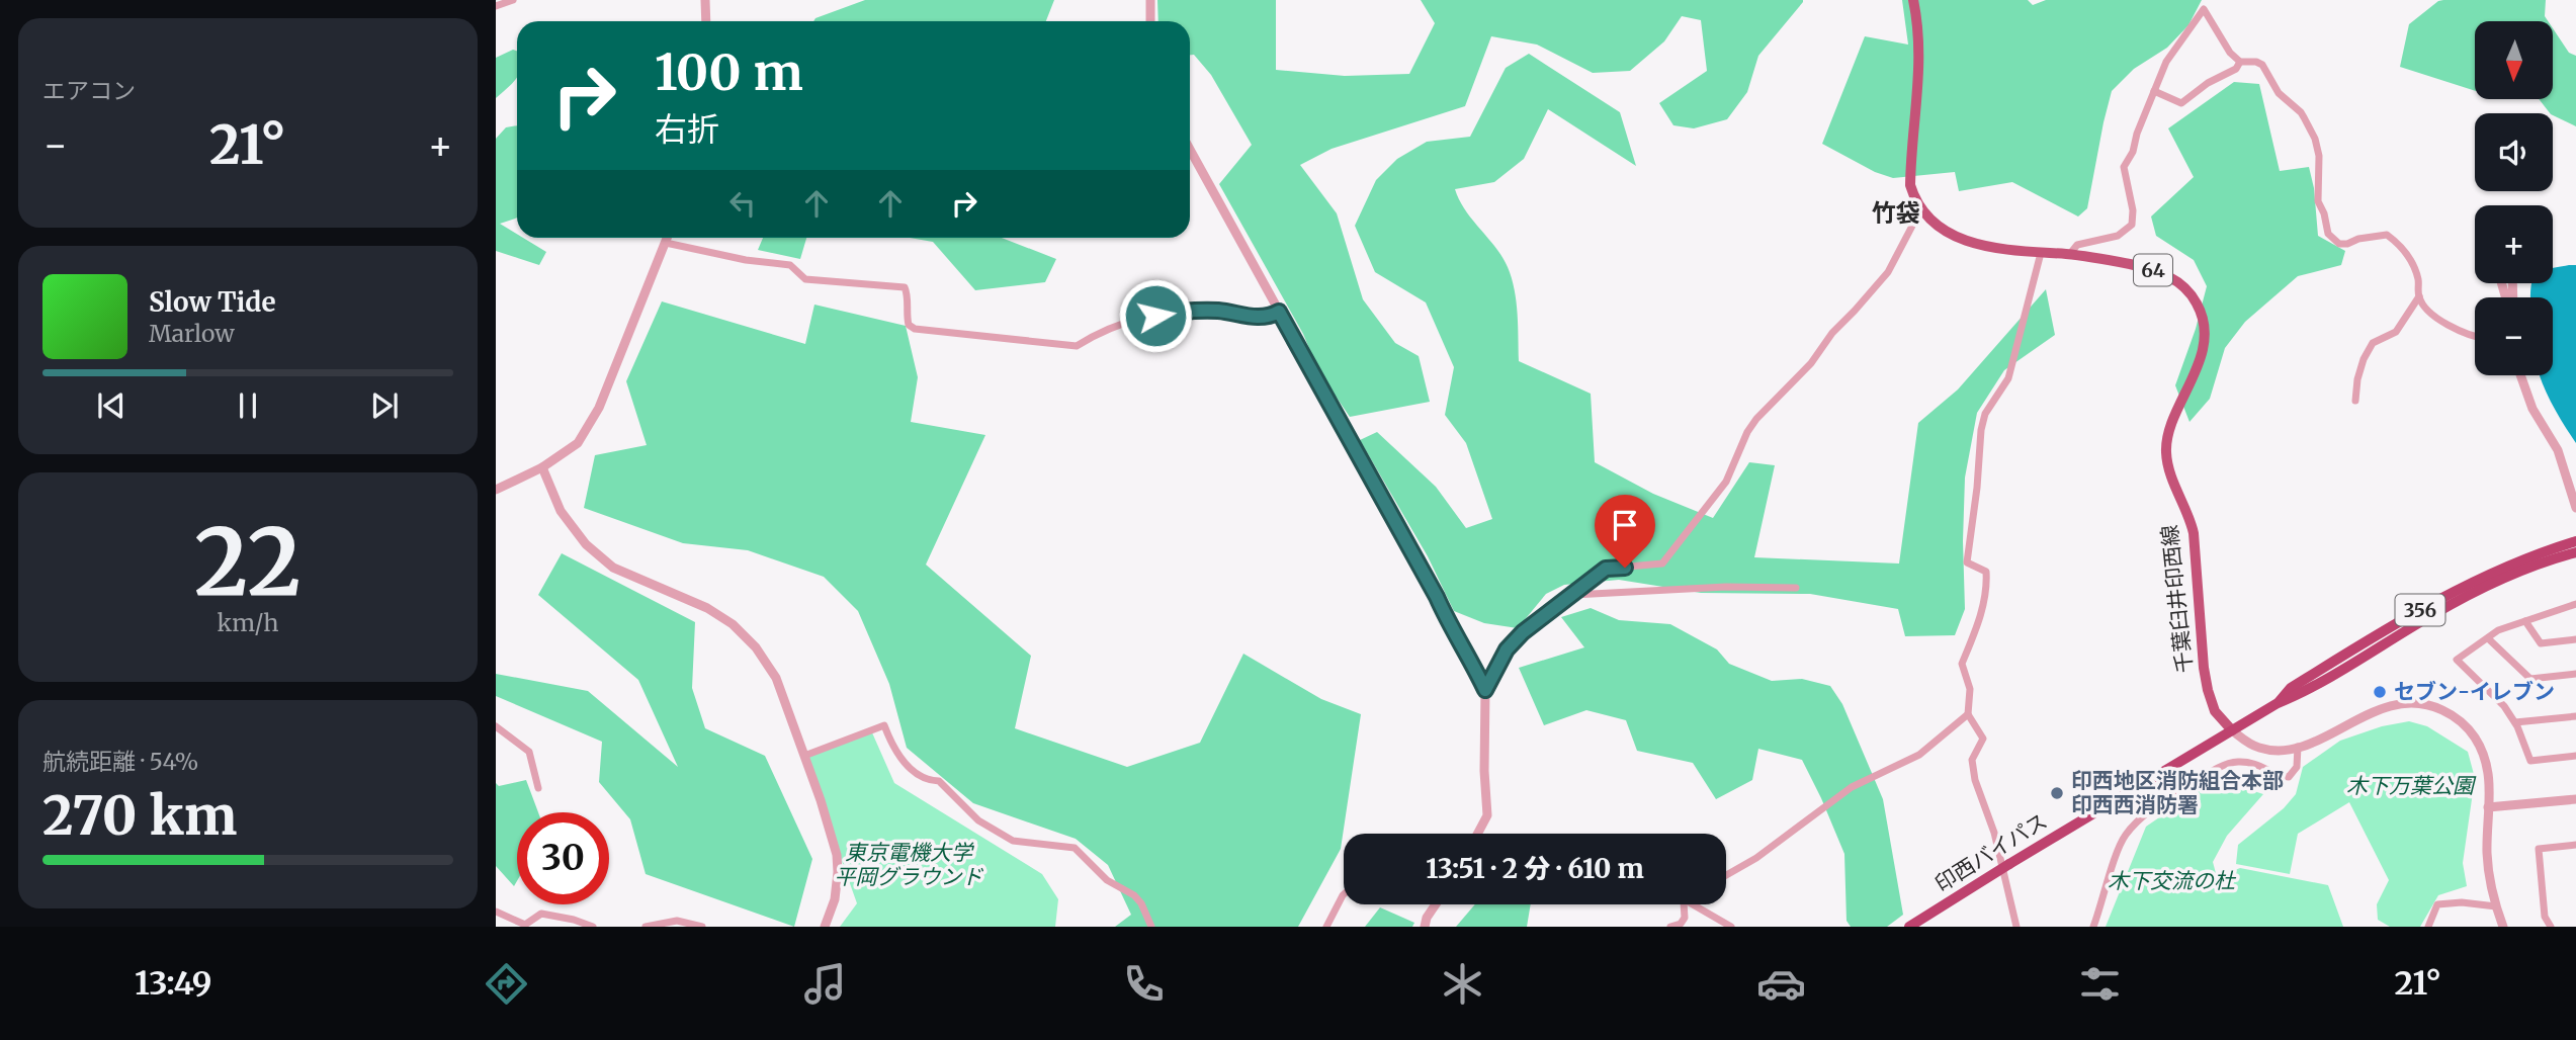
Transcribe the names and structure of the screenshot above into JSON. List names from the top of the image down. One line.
{"streets":{"highway":["356","印西バイパス"],"main road":["64","千葉臼井印西線"]},"crossings":[["千葉臼井印西線","印西バイパス"]],"districts":["竹袋"],"parks":["木下万葉公園","東京電機大学 平岡グラウンド","木下交流の杜"],"places":["セブン-イレブン","印西地区消防組合本部 印西西消防署"],"north":"bottom","page":{"tile":["エアコン",["22","km/h"],["航続距離 · 54%","270 km"]],"map_buttons":["+","−"],"turn":["100 m","右折"],"heat":["−","21°","+"],"song":["Slow Tide","Marlow"],"limit":"30","trip":"13:51 · 2 分 · 610 m","tabs":["13:49","21°"]}}
